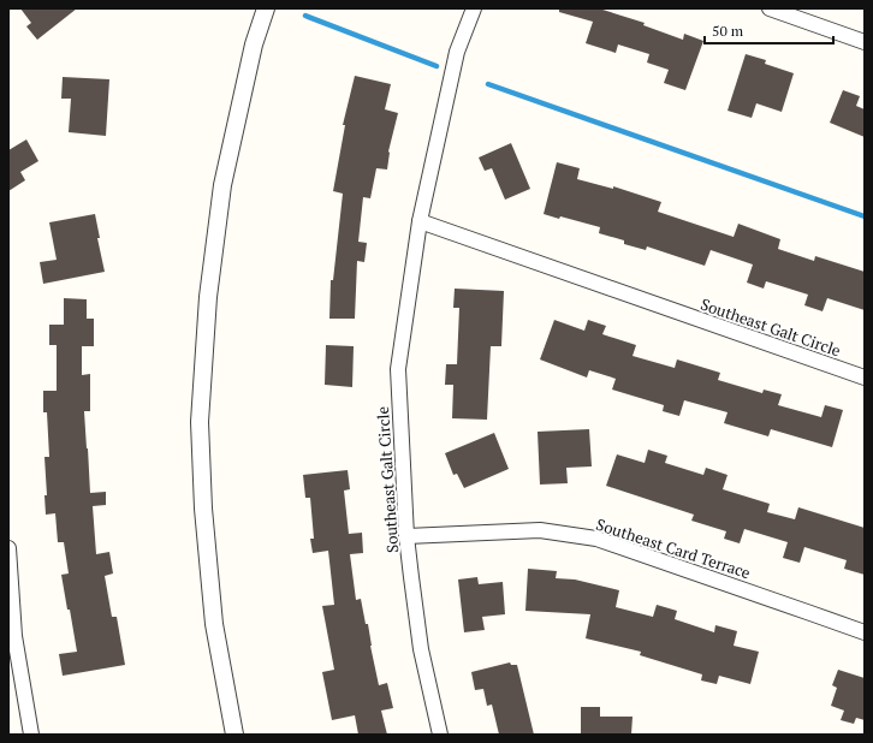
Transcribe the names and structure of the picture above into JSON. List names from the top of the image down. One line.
{"streets":{"street":["Southeast Galt Circle","Southeast Card Terrace"]},"crossings":[["Southeast Galt Circle","Southeast Card Terrace"]],"scale_bar":"50 m"}
